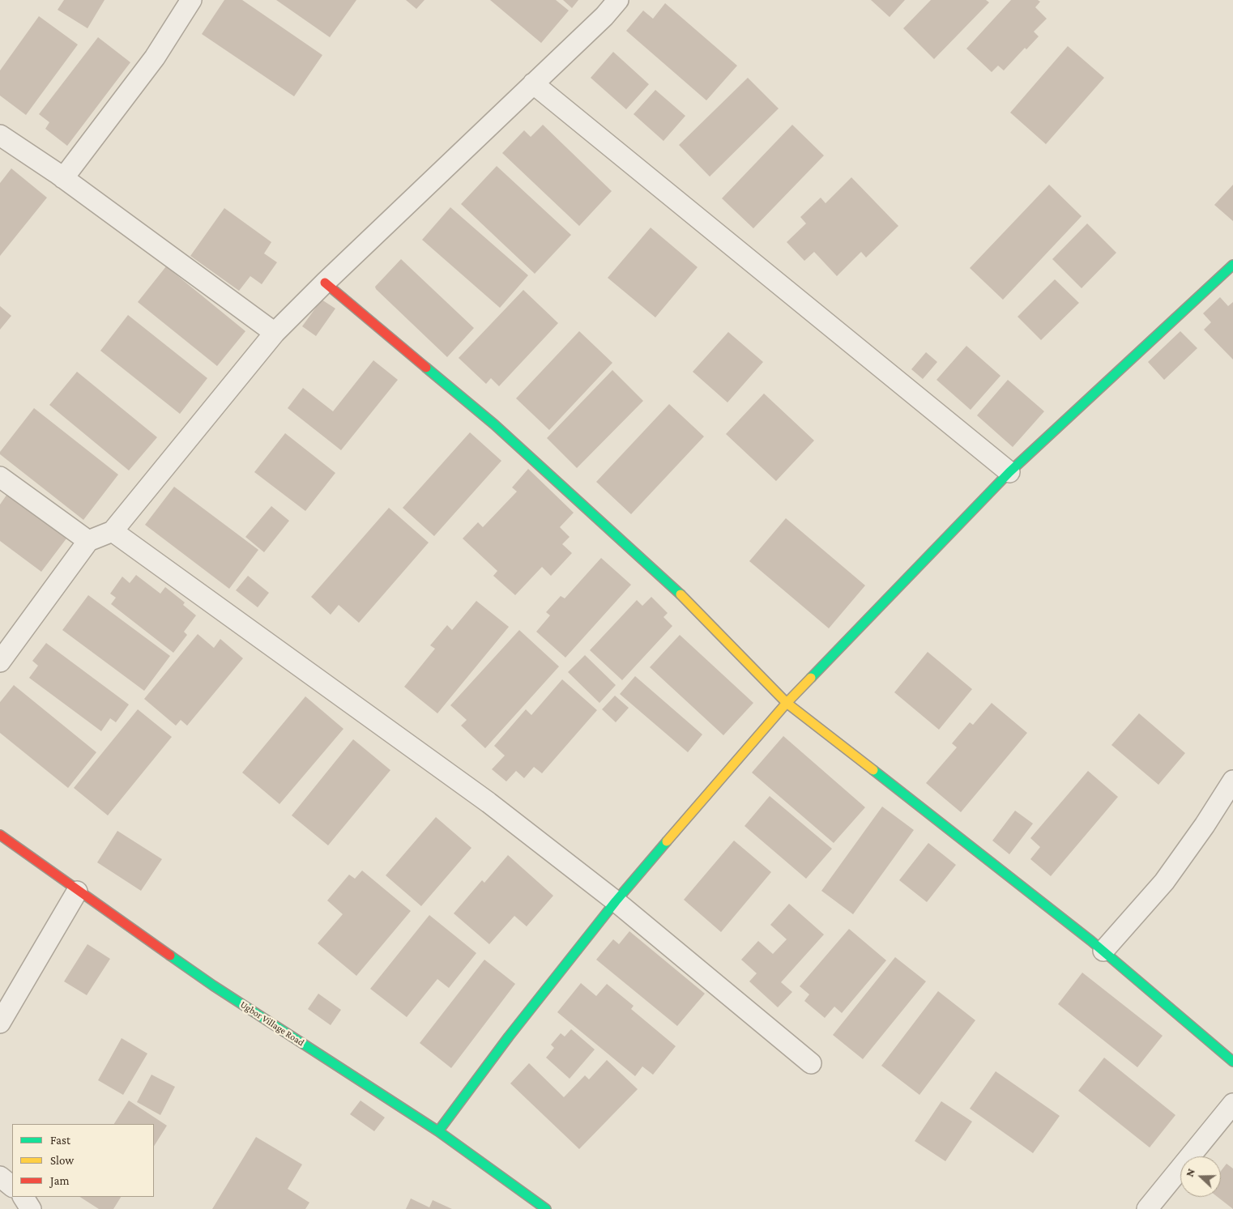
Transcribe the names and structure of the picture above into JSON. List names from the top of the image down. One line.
{"streets":{"street":["Ugbor Village Road"]},"legend":["Fast","Slow","Jam"],"north":"left"}
